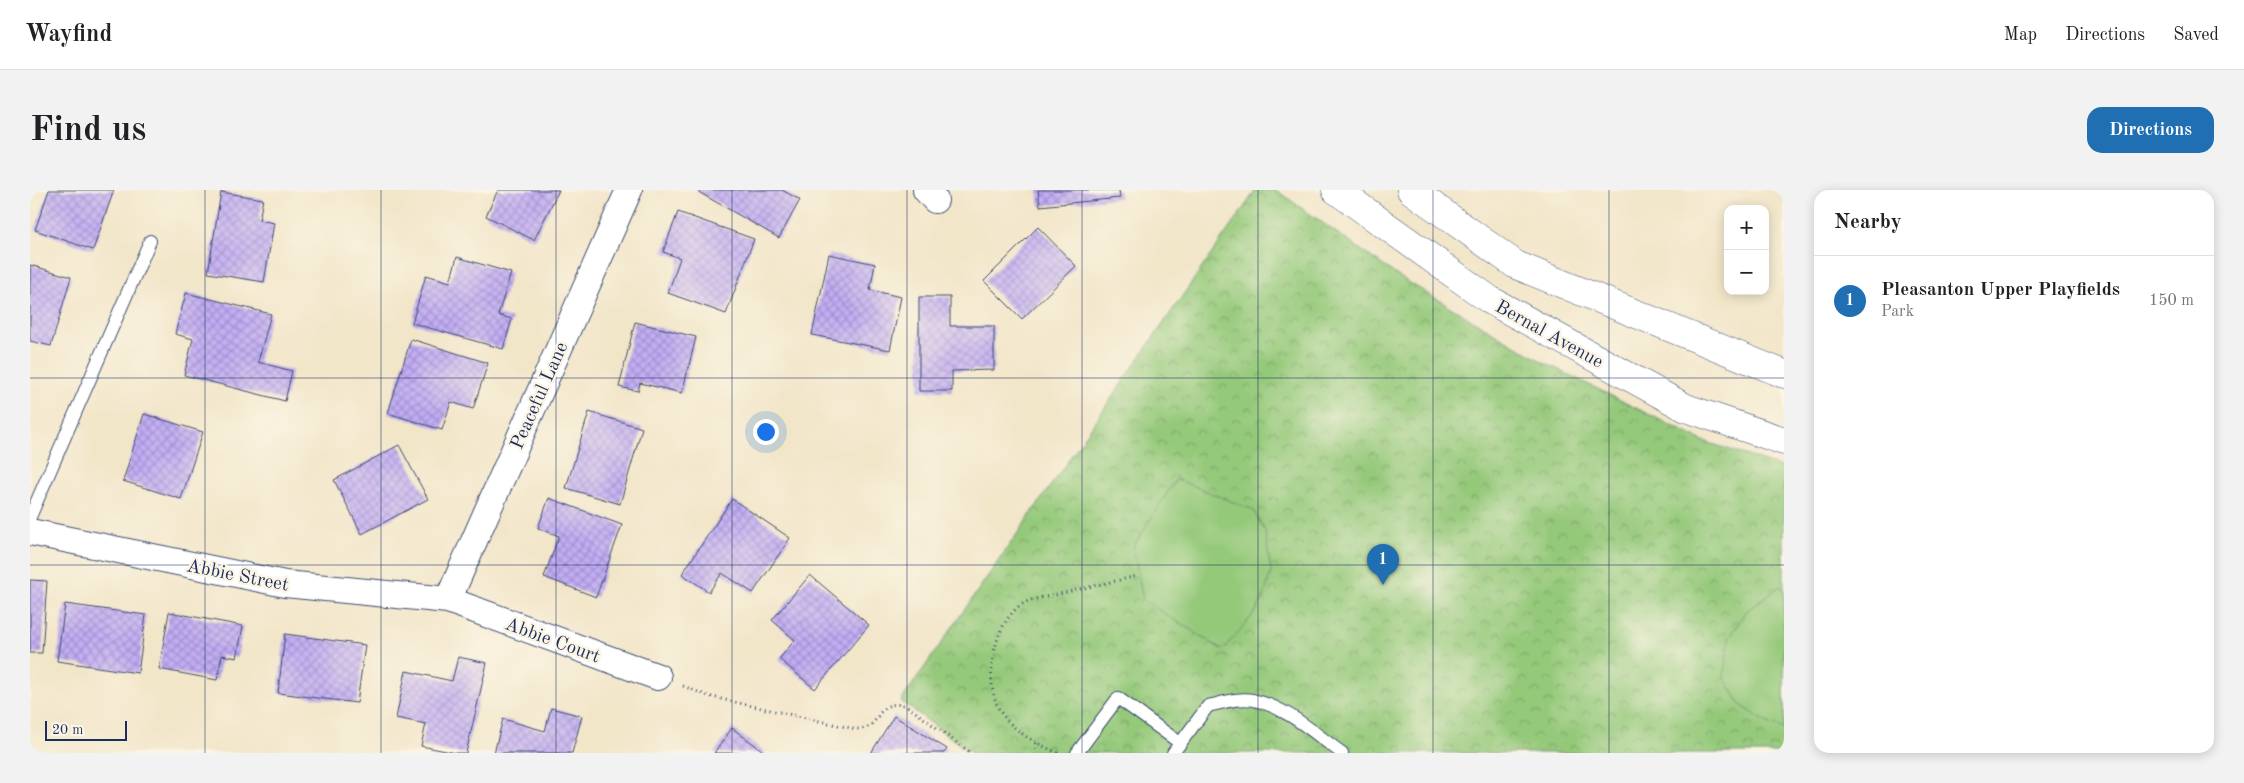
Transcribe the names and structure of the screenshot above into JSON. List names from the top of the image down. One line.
{"streets":{"main road":["Bernal Avenue"],"street":["Peaceful Lane","Abbie Street","Abbie Court"]},"crossings":[["Peaceful Lane","Abbie Street"],["Peaceful Lane","Abbie Court"],["Abbie Street","Abbie Court"]],"scale_bar":"20 m","page":{"header":"Wayfind","nav":["Map","Directions","Saved"],"buttons":"Directions","title":"Find us","heading":"Nearby","map_buttons":["+","−"],"list":[{"mark":"1","name":"Pleasanton Upper Playfields","note":"Park","value":"150 m"}],"pins":"1","scale":"20 m"}}
